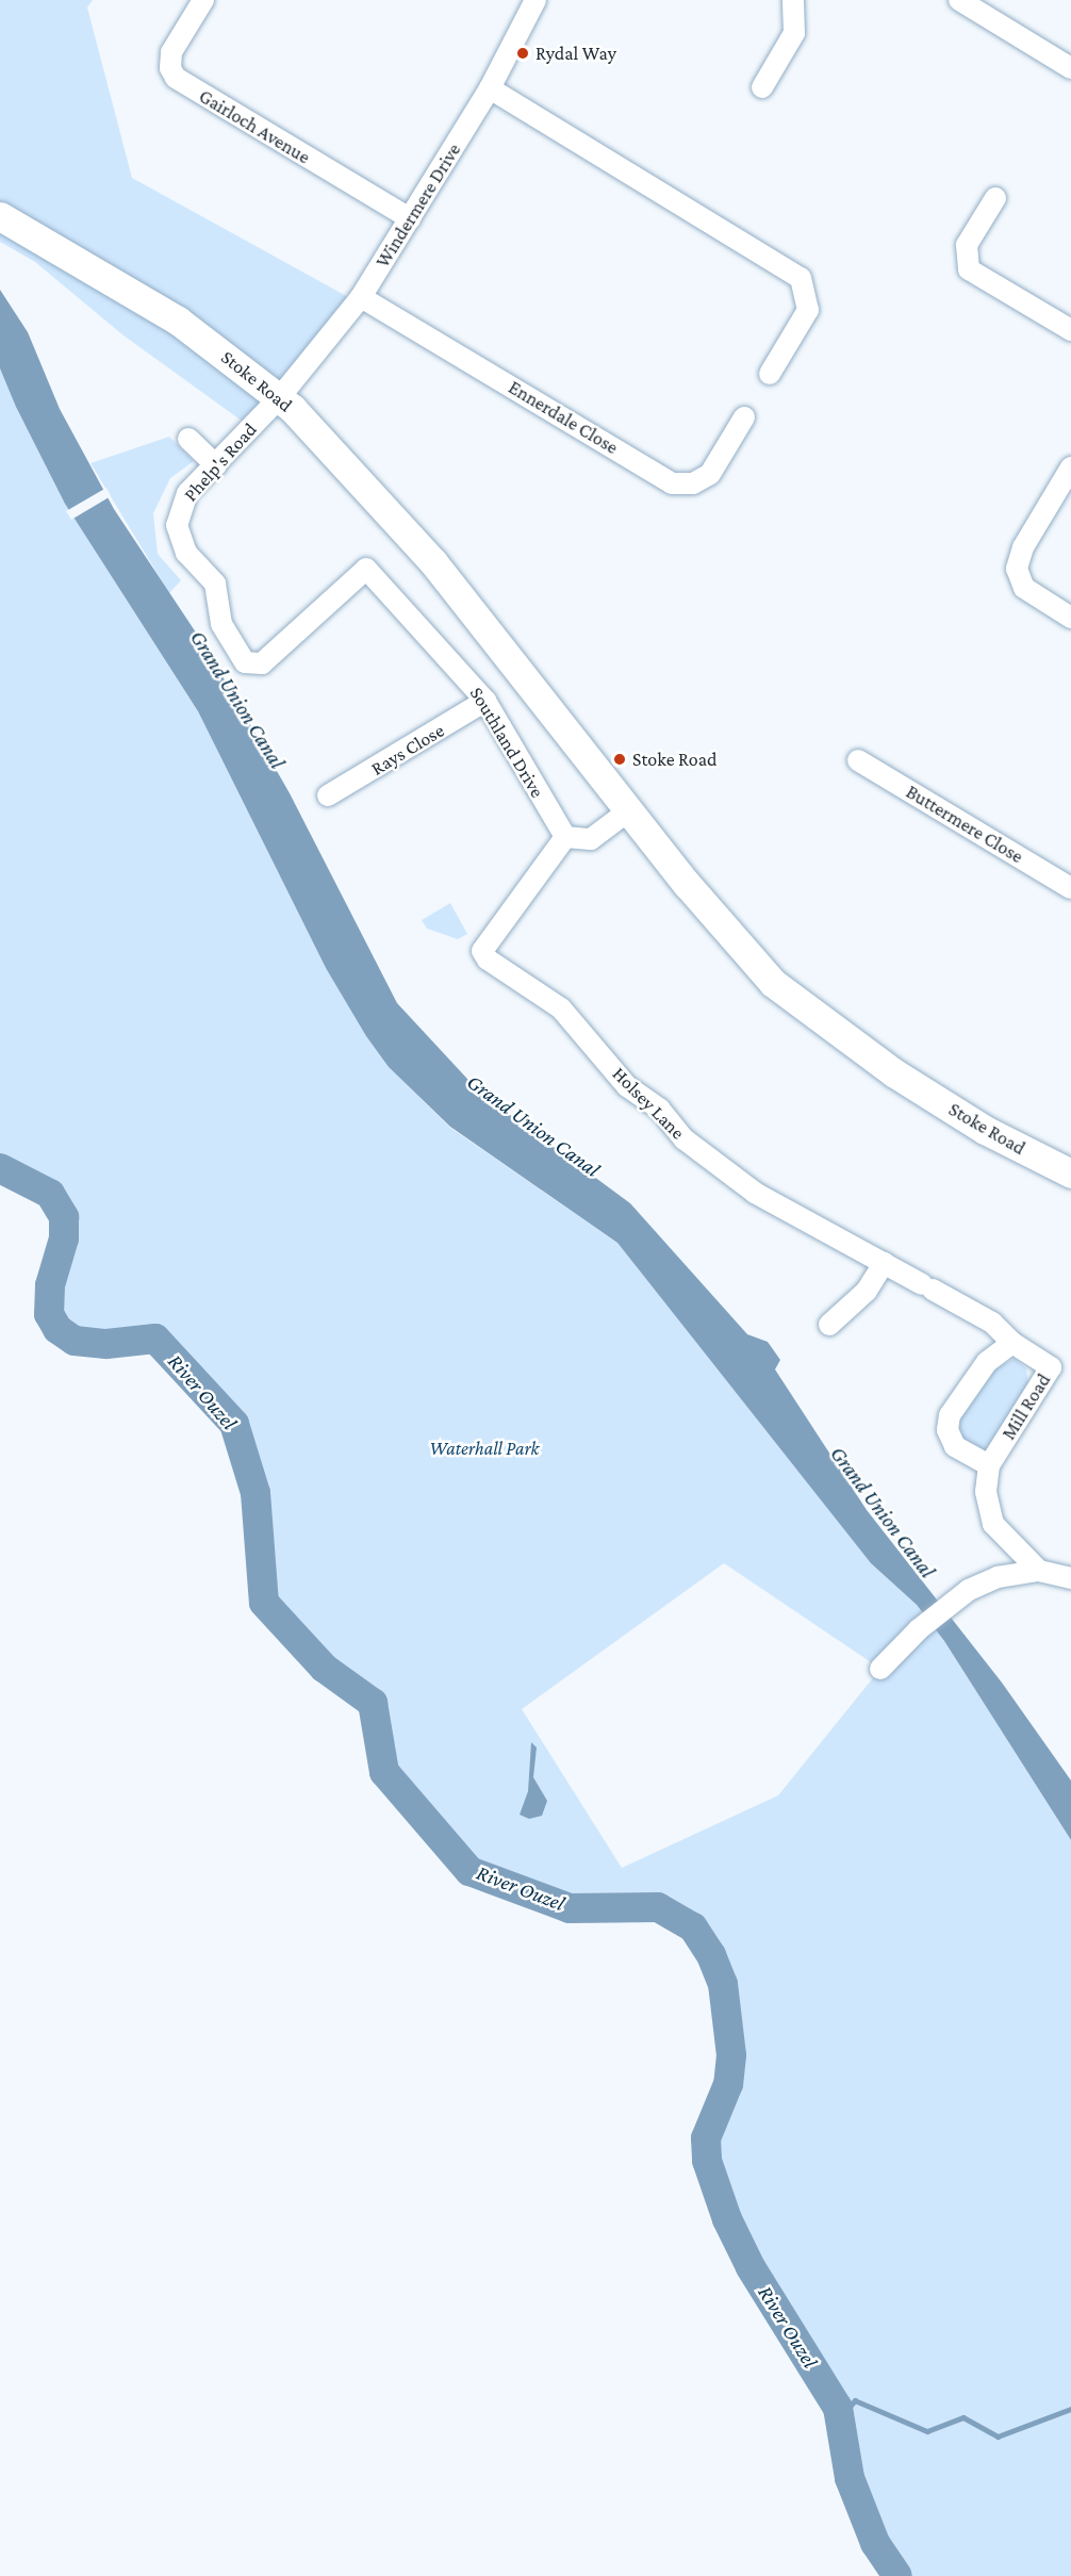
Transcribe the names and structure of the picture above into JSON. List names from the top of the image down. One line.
{"streets":{"street":["Gairloch Avenue","Windermere Drive","Stoke Road","Ennerdale Close","Phelp's Road","Southland Drive","Rays Close","Buttermere Close","Holsey Lane","Mill Road"]},"crossings":[["Gairloch Avenue","Windermere Drive"],["Windermere Drive","Stoke Road"],["Windermere Drive","Ennerdale Close"],["Windermere Drive","Phelp's Road"],["Stoke Road","Phelp's Road"],["Phelp's Road","Southland Drive"],["Southland Drive","Rays Close"],["Southland Drive","Holsey Lane"],["Holsey Lane","Mill Road"]],"water":["Grand Union Canal","River Ouzel"],"parks":["Waterhall Park"],"places":["Rydal Way","Stoke Road"]}
